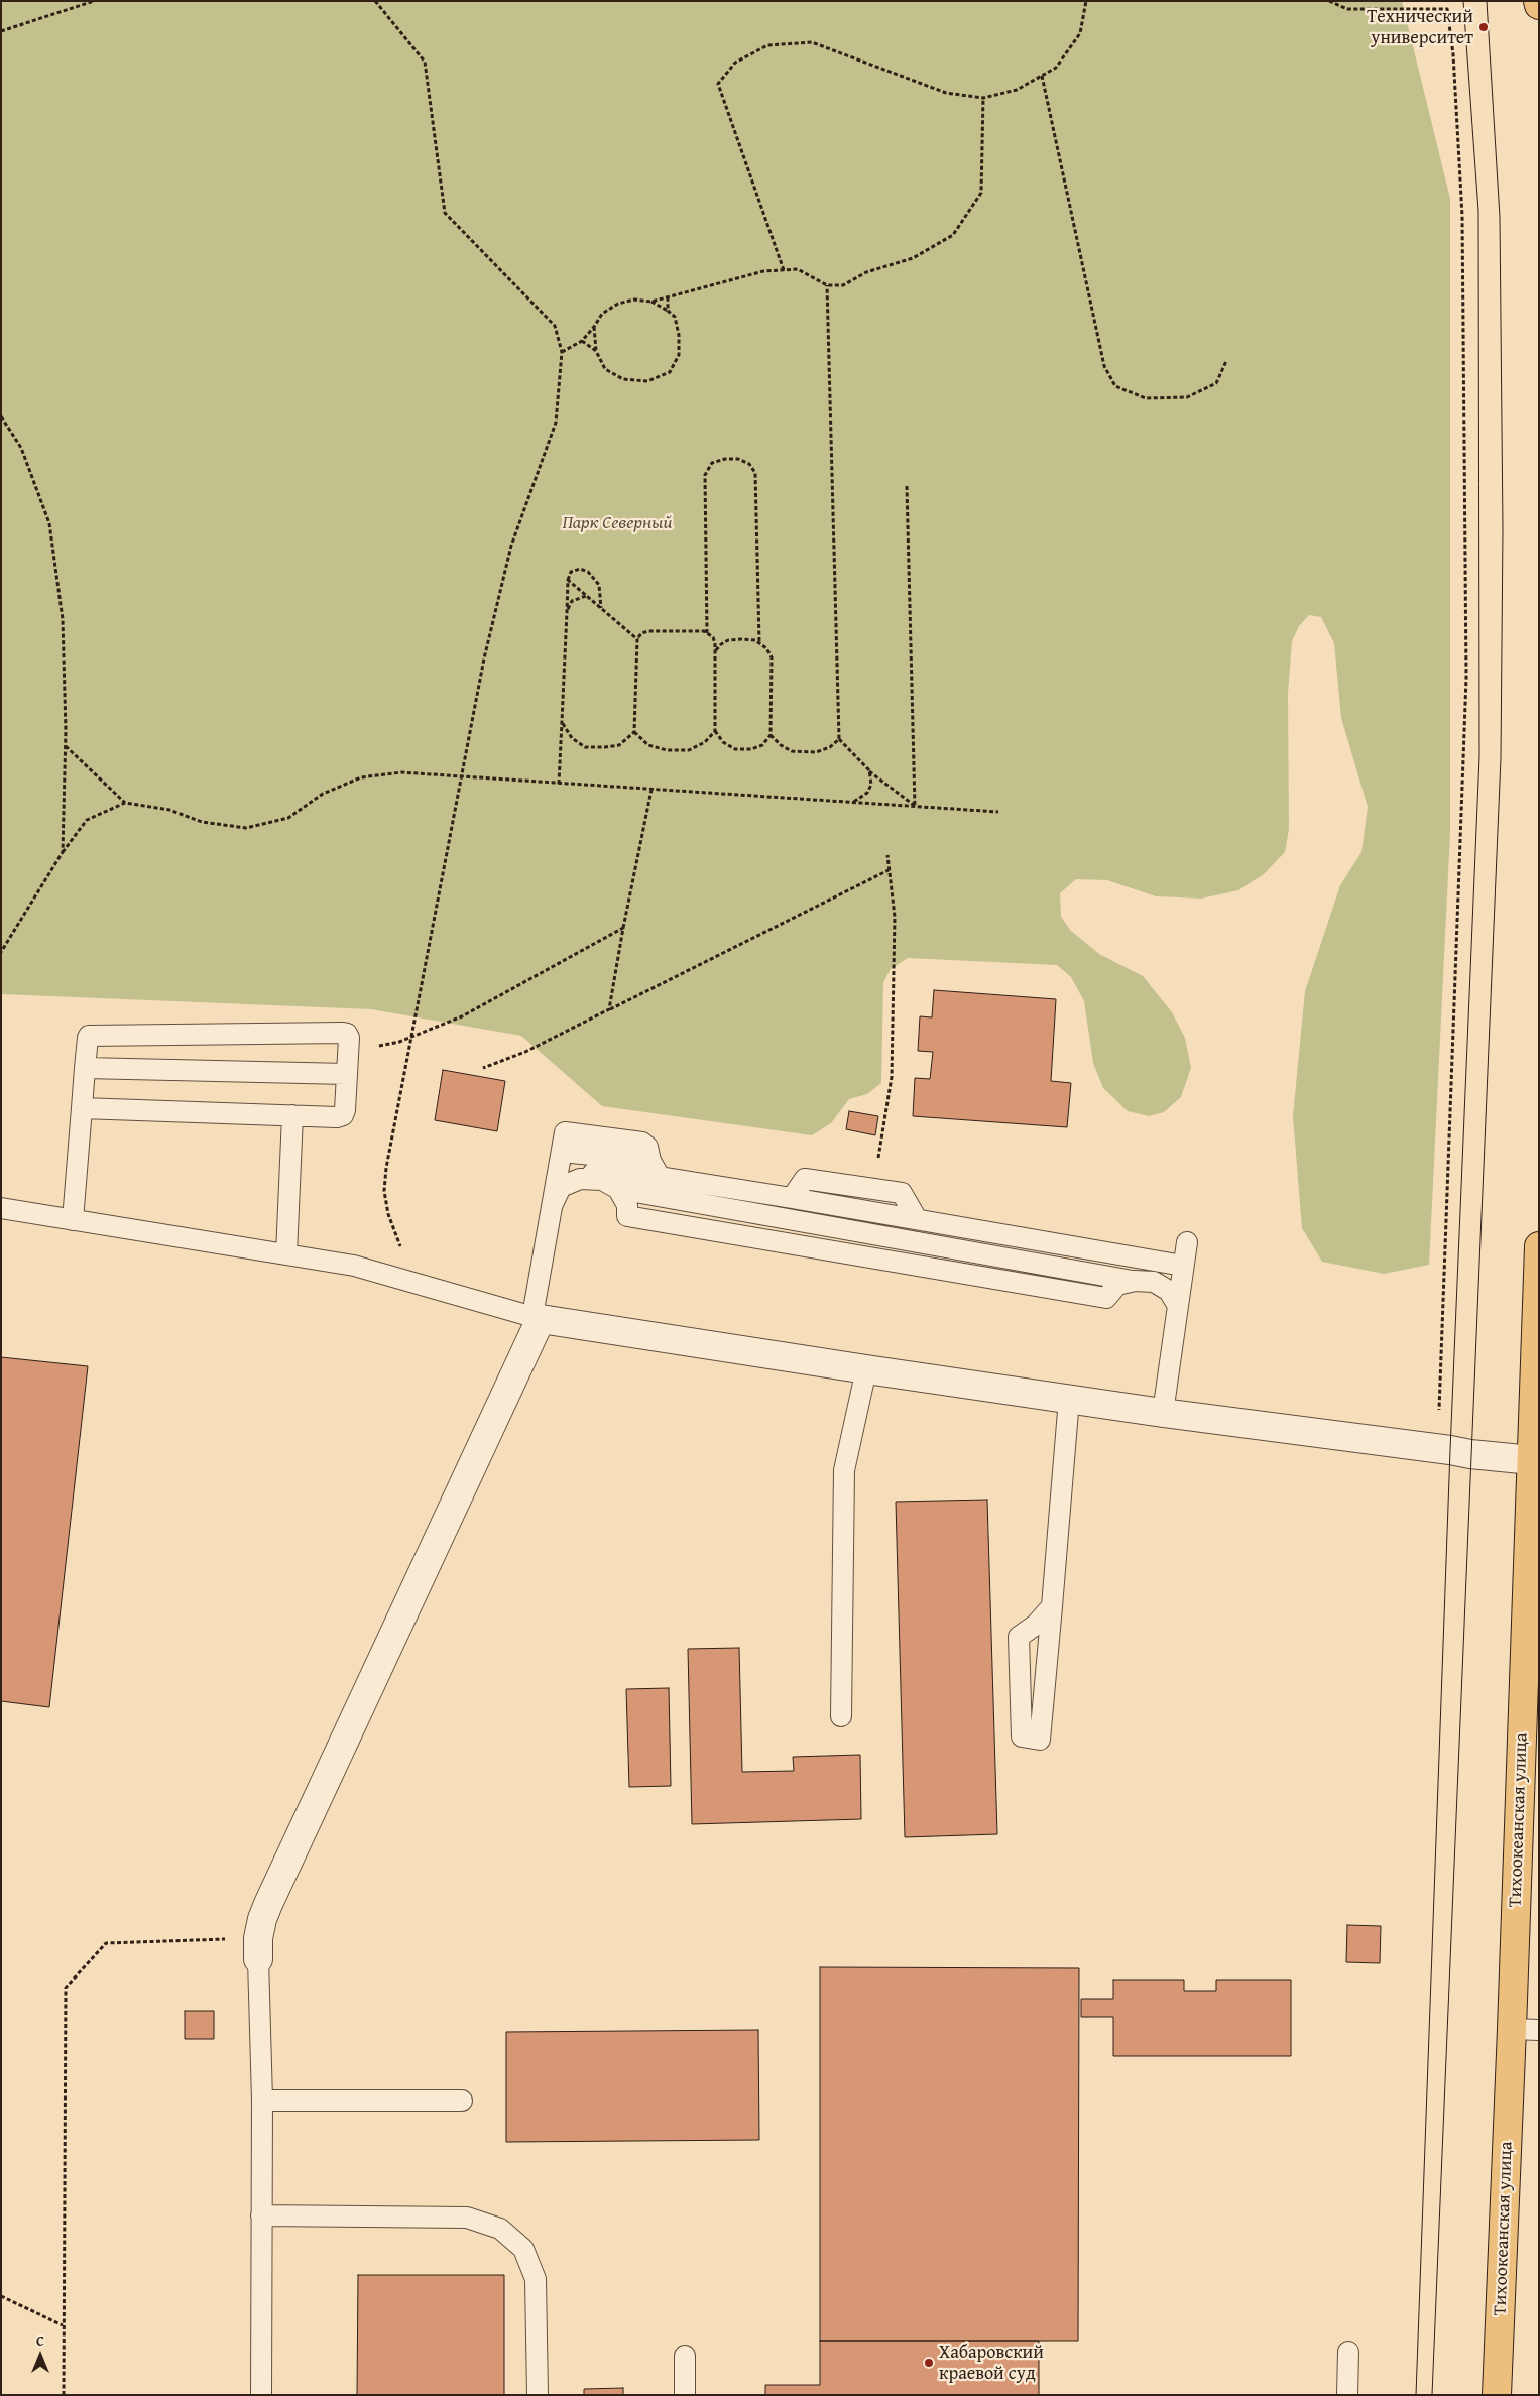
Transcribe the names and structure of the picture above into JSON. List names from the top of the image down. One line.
{"streets":{"main road":["Тихоокеанская улица"]},"parks":["Парк Северный"],"places":["Технический университет","Хабаровский краевой суд"],"north":"top"}
